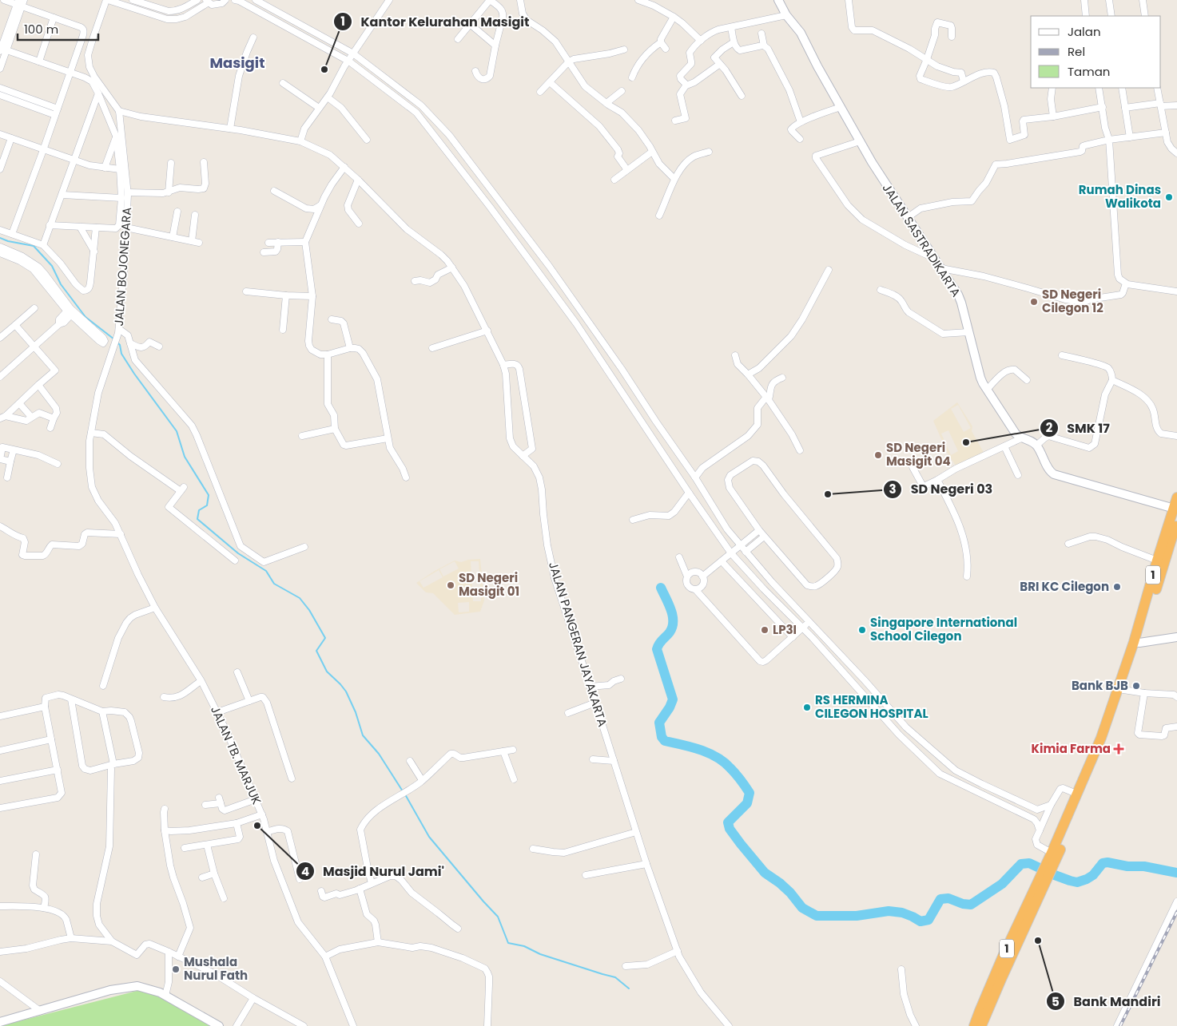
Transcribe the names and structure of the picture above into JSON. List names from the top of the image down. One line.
{"streets":{"highway":["1"],"street":["JALAN SASTRADIKARTA","JALAN BOJONEGARA","JALAN PANGERAN JAYAKARTA","JALAN TB. MARJUK"]},"crossings":[["JALAN BOJONEGARA","JALAN PANGERAN JAYAKARTA"],["JALAN BOJONEGARA","JALAN TB. MARJUK"]],"districts":["Masigit"],"places":{"other":["Kantor Kelurahan Masigit","Rumah Dinas Walikota","SD Negeri Cilegon 12","SMK 17","SD Negeri Masigit 04","SD Negeri 03","SD Negeri Masigit 01","BRI KC Cilegon","LP3I","Singapore International School Cilegon","Bank BJB","RS HERMINA CILEGON HOSPITAL","Masjid Nurul Jami'","Bank Mandiri","Mushala Nurul Fath"],"health":["Kimia Farma"]},"legend":["Jalan","Rel","Taman"],"scale_bar":"100 m"}
